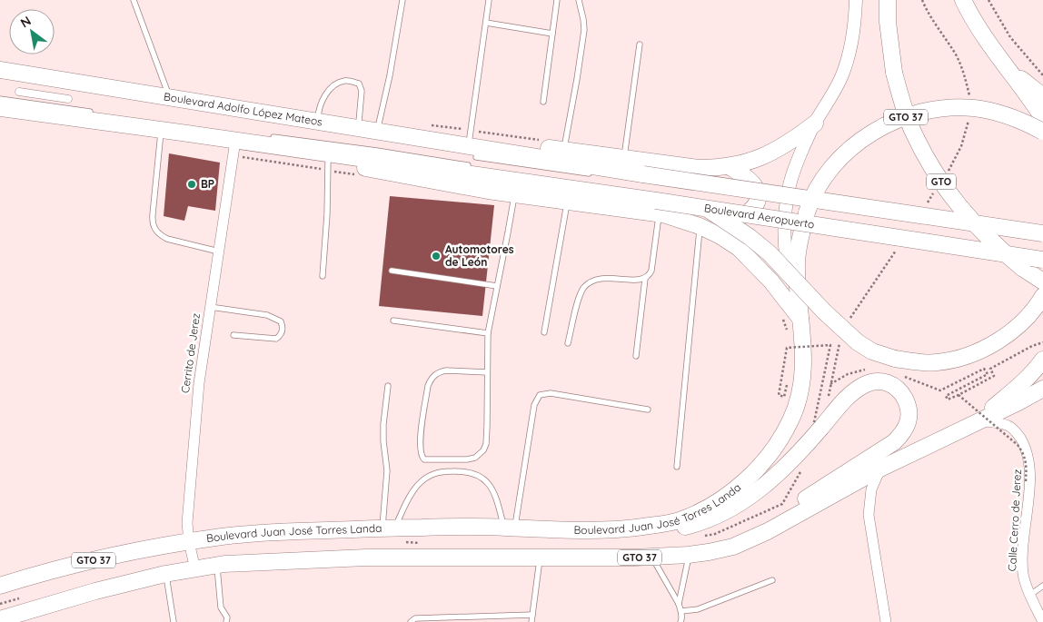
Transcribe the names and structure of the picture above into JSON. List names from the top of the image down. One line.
{"streets":{"main road":["Boulevard Adolfo López Mateos","GTO 37","GTO","Boulevard Aeropuerto","Boulevard Juan José Torres Landa"],"street":["Cerrito de Jerez","Calle Cerro de Jerez"]},"crossings":[["Boulevard Adolfo López Mateos","Boulevard Aeropuerto"],["GTO 37","Cerrito de Jerez"],["GTO 37","Calle Cerro de Jerez"],["Cerrito de Jerez","Boulevard Juan José Torres Landa"]],"places":["BP","Automotores de León"],"north":"top left"}
